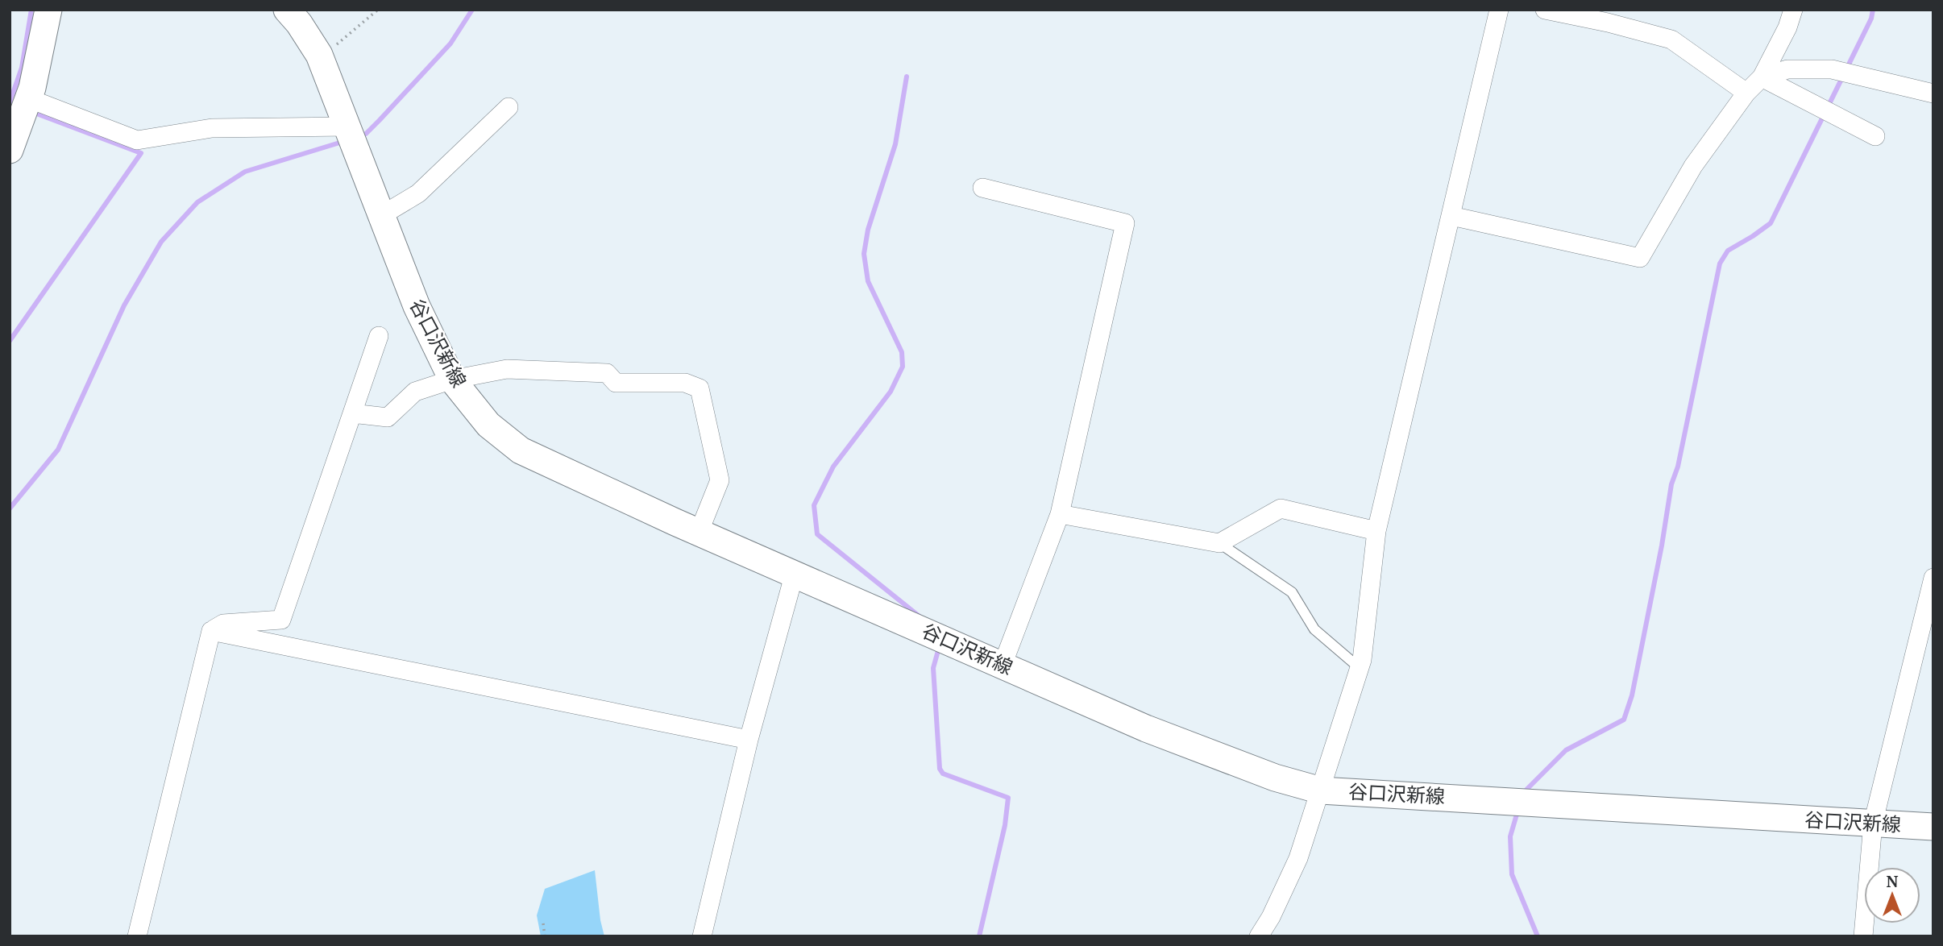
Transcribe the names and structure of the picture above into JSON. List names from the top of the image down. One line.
{"streets":{"main road":["谷口沢新線"]},"north":"top"}
